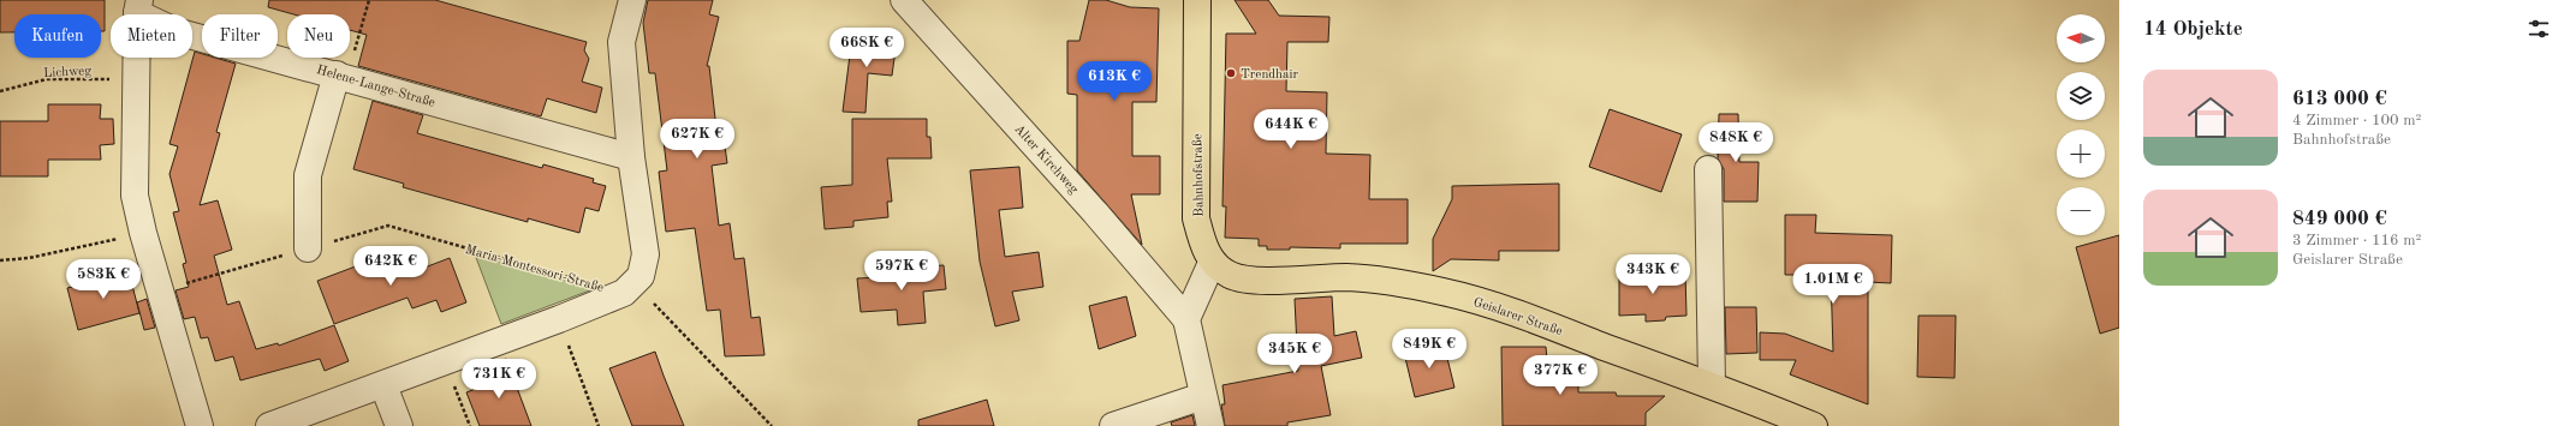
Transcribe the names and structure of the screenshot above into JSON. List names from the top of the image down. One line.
{"streets":{"main road":["Bahnhofstraße","Geislarer Straße"],"street":["Helene-Lange-Straße","Alter Kirchweg","Maria-Montessori-Straße"],"path":["Lichweg"]},"crossings":[["Bahnhofstraße","Geislarer Straße"]],"places":["Trendhair"],"north":"left","page":{"heading":"14 Objekte","map_buttons":["+","−"],"chip":["Kaufen","Mieten","Filter","Neu"],"price":["668K €","613K €","644K €","627K €","848K €","642K €","597K €","343K €","583K €","1.01M €","849K €","345K €","377K €","731K €"],"list":[{"name":"613 000 €","note":"4 Zimmer · 100 m² · Bahnhofstraße"},{"name":"849 000 €","note":"3 Zimmer · 116 m² · Geislarer Straße"}]}}
